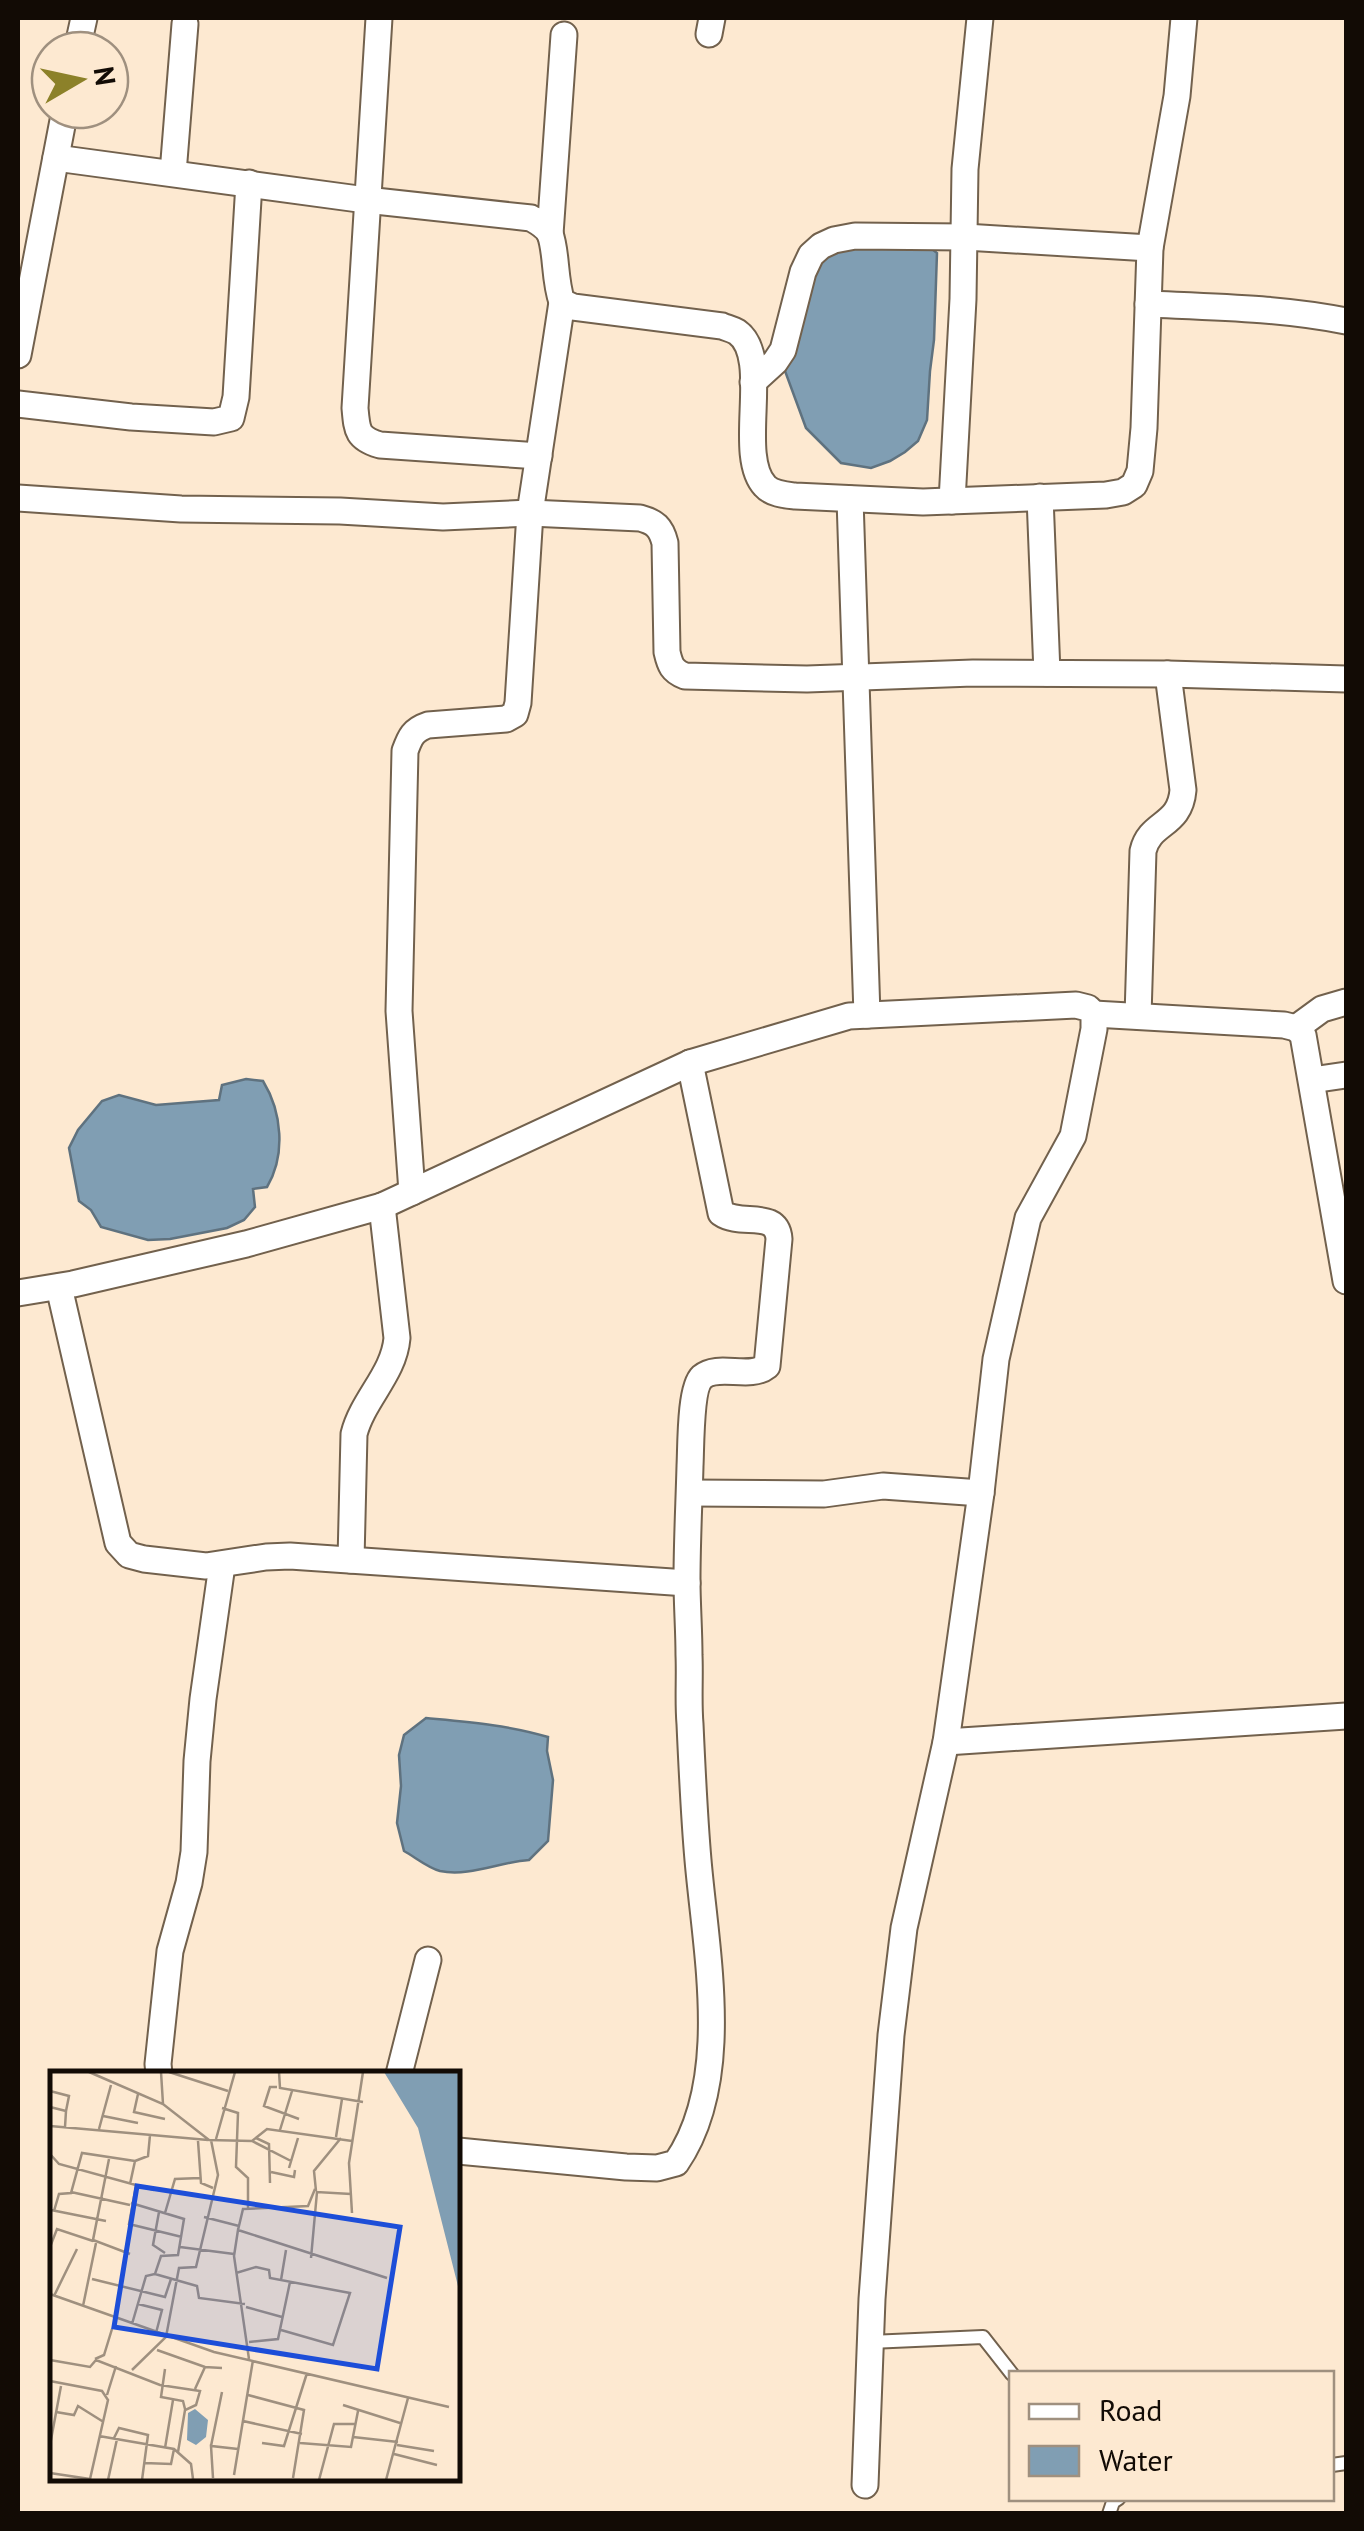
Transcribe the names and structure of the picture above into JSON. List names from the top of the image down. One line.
{"legend":["Road","Water"],"north":"right"}
